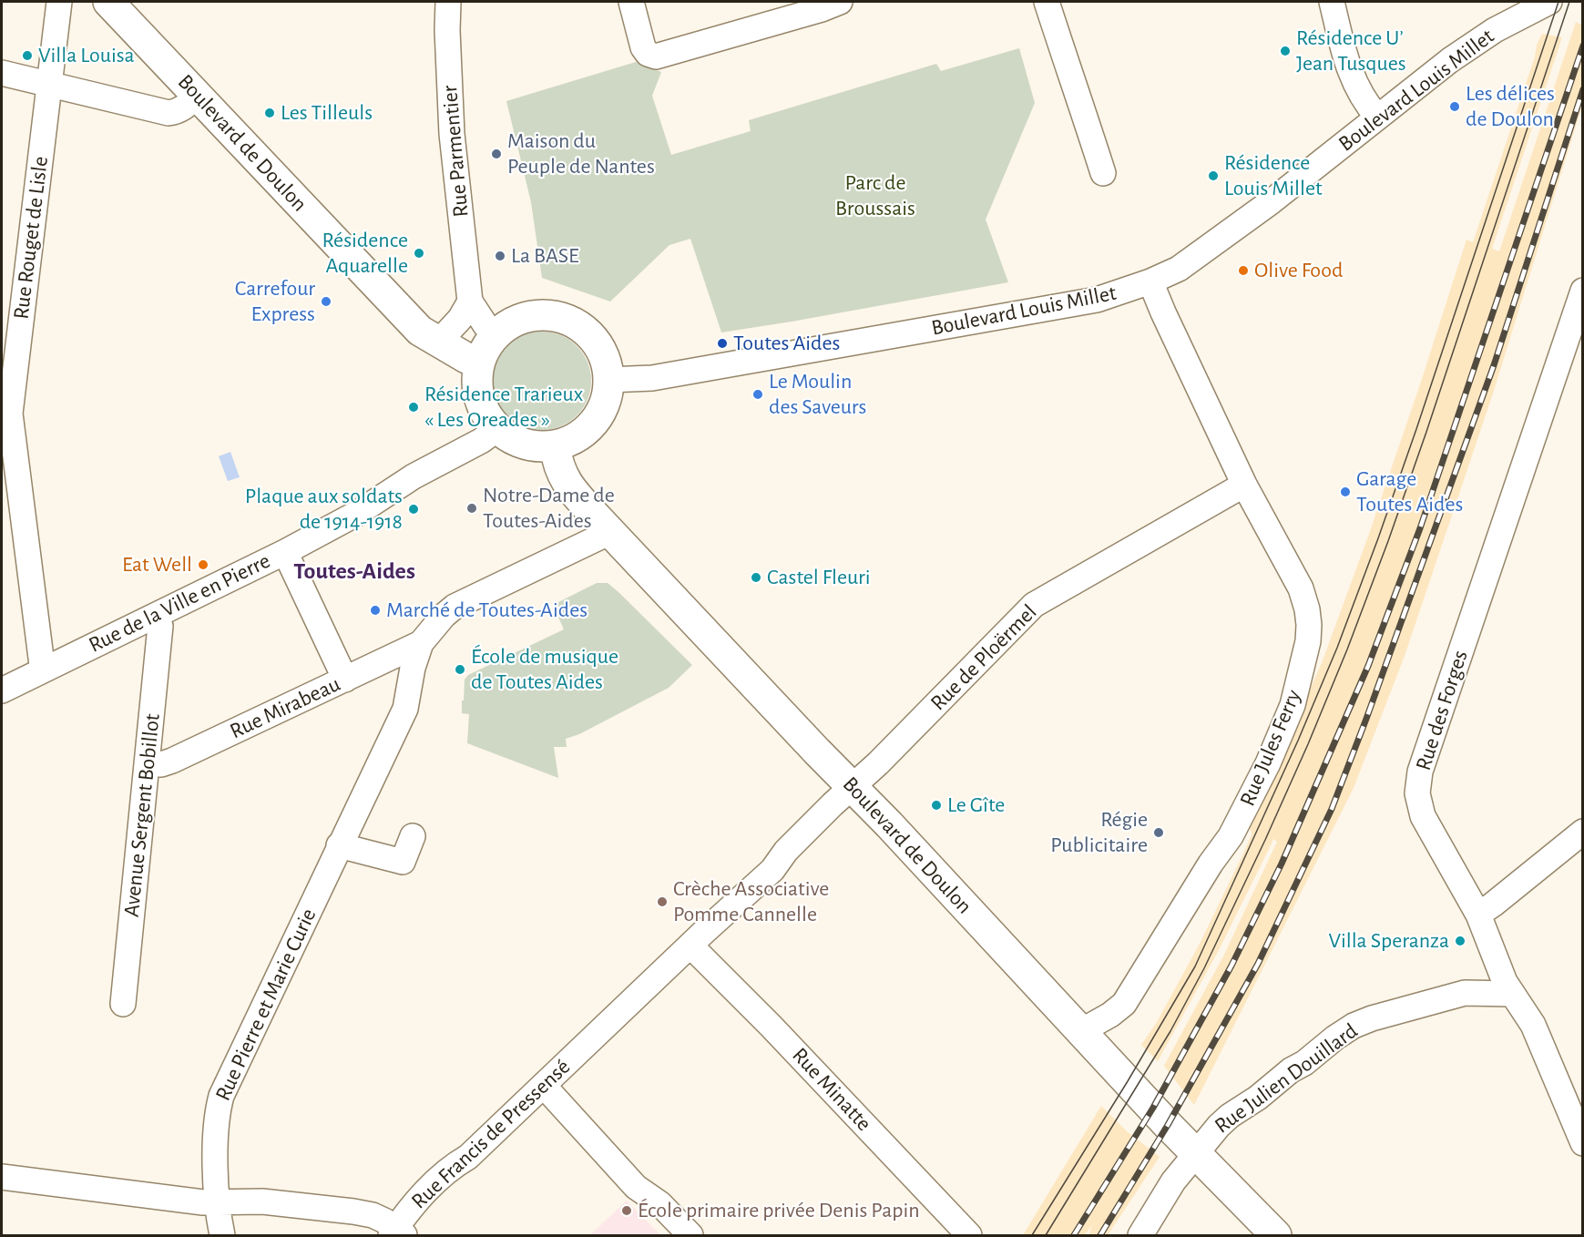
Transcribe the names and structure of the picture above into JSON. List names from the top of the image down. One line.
{"streets":{"main road":["Boulevard de Doulon"],"street":["Boulevard Louis Millet","Rue Parmentier","Rue Rouget de Lisle","Rue de la Ville en Pierre","Rue de Ploërmel","Rue Mirabeau","Rue des Forges","Rue Jules Ferry","Avenue Sergent Bobillot","Rue Pierre et Marie Curie","Rue Julien Douillard","Rue Minatte","Rue Francis de Pressensé"]},"crossings":[["Boulevard Louis Millet","Boulevard de Doulon"],["Boulevard Louis Millet","Rue Parmentier"],["Boulevard Louis Millet","Rue de la Ville en Pierre"],["Boulevard Louis Millet","Rue Jules Ferry"],["Boulevard de Doulon","Rue Parmentier"],["Boulevard de Doulon","Rue de la Ville en Pierre"],["Boulevard de Doulon","Rue de Ploërmel"],["Boulevard de Doulon","Rue Jules Ferry"],["Boulevard de Doulon","Rue Julien Douillard"],["Boulevard de Doulon","Rue Francis de Pressensé"],["Rue Parmentier","Rue de la Ville en Pierre"],["Rue Rouget de Lisle","Rue de la Ville en Pierre"],["Rue de Ploërmel","Rue Jules Ferry"],["Rue de Ploërmel","Rue Francis de Pressensé"],["Rue Mirabeau","Avenue Sergent Bobillot"],["Rue Mirabeau","Rue Pierre et Marie Curie"],["Rue des Forges","Rue Julien Douillard"],["Rue Pierre et Marie Curie","Rue Francis de Pressensé"],["Rue Minatte","Rue Francis de Pressensé"]],"districts":["Toutes-Aides"],"parks":["Parc de Broussais"],"places":["Résidence U’ Jean Tusques","Villa Louisa","Les délices de Doulon","Les Tilleuls","Maison du Peuple de Nantes","Résidence Louis Millet","Résidence Aquarelle","La BASE","Olive Food","Carrefour Express","Toutes Aides","Le Moulin des Saveurs","Résidence Trarieux « Les Oreades »","Garage Toutes Aides","Notre-Dame de Toutes-Aides","Plaque aux soldats de 1914-1918","Eat Well","Castel Fleuri","Marché de Toutes-Aides","École de musique de Toutes Aides","Le Gîte","Régie Publicitaire","Crèche Associative Pomme Cannelle","Villa Speranza","École primaire privée Denis Papin"]}
